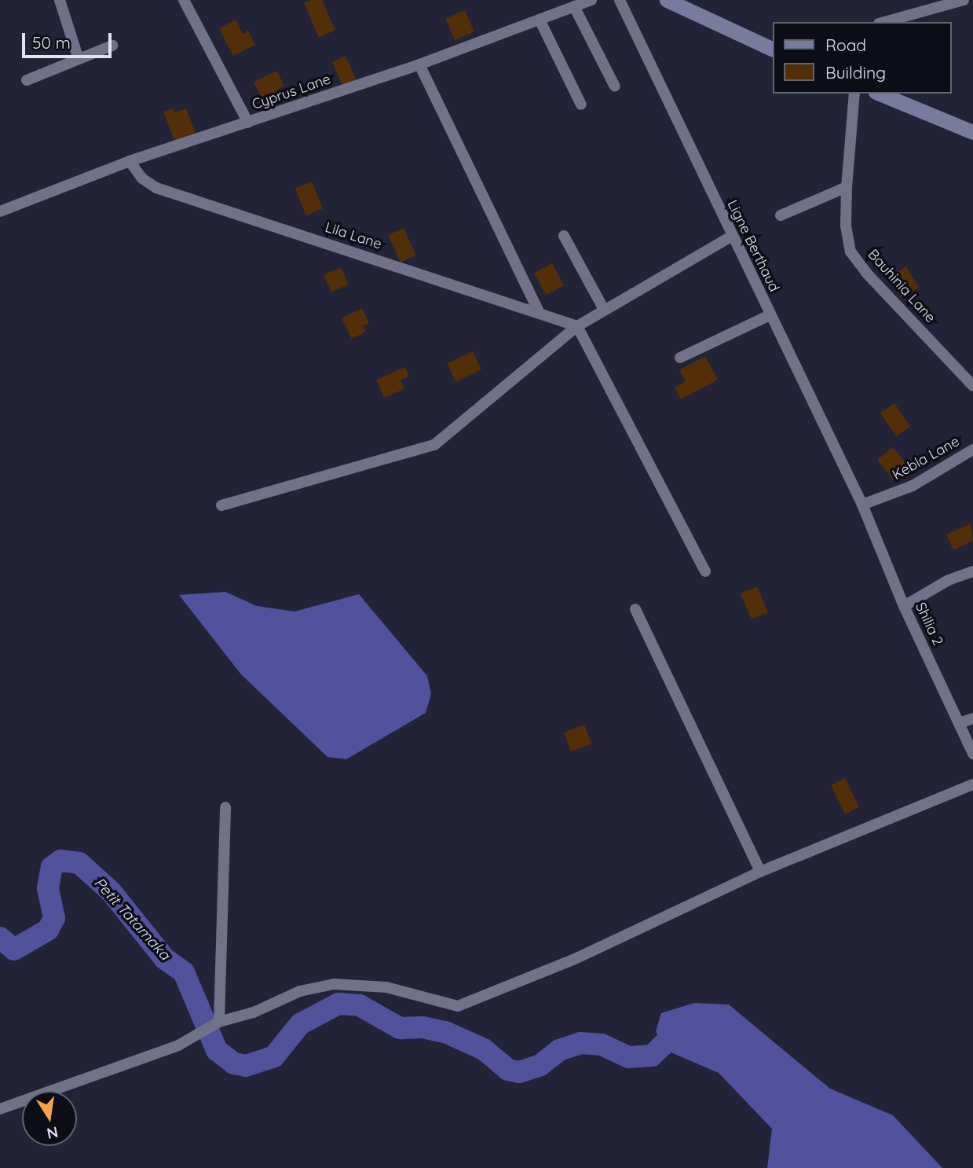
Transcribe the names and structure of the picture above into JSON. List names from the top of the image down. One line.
{"streets":{"street":["Cyprus Lane","Lila Lane","Ligne Berthaud","Bauhinia Lane","Kebla Lane","Shilia 2"]},"crossings":[["Cyprus Lane","Lila Lane"],["Ligne Berthaud","Kebla Lane"],["Ligne Berthaud","Shilia 2"],["Kebla Lane","Shilia 2"]],"water":["Petit Tatamaka"],"legend":["Road","Building"],"scale_bar":"50 m","north":"bottom"}
